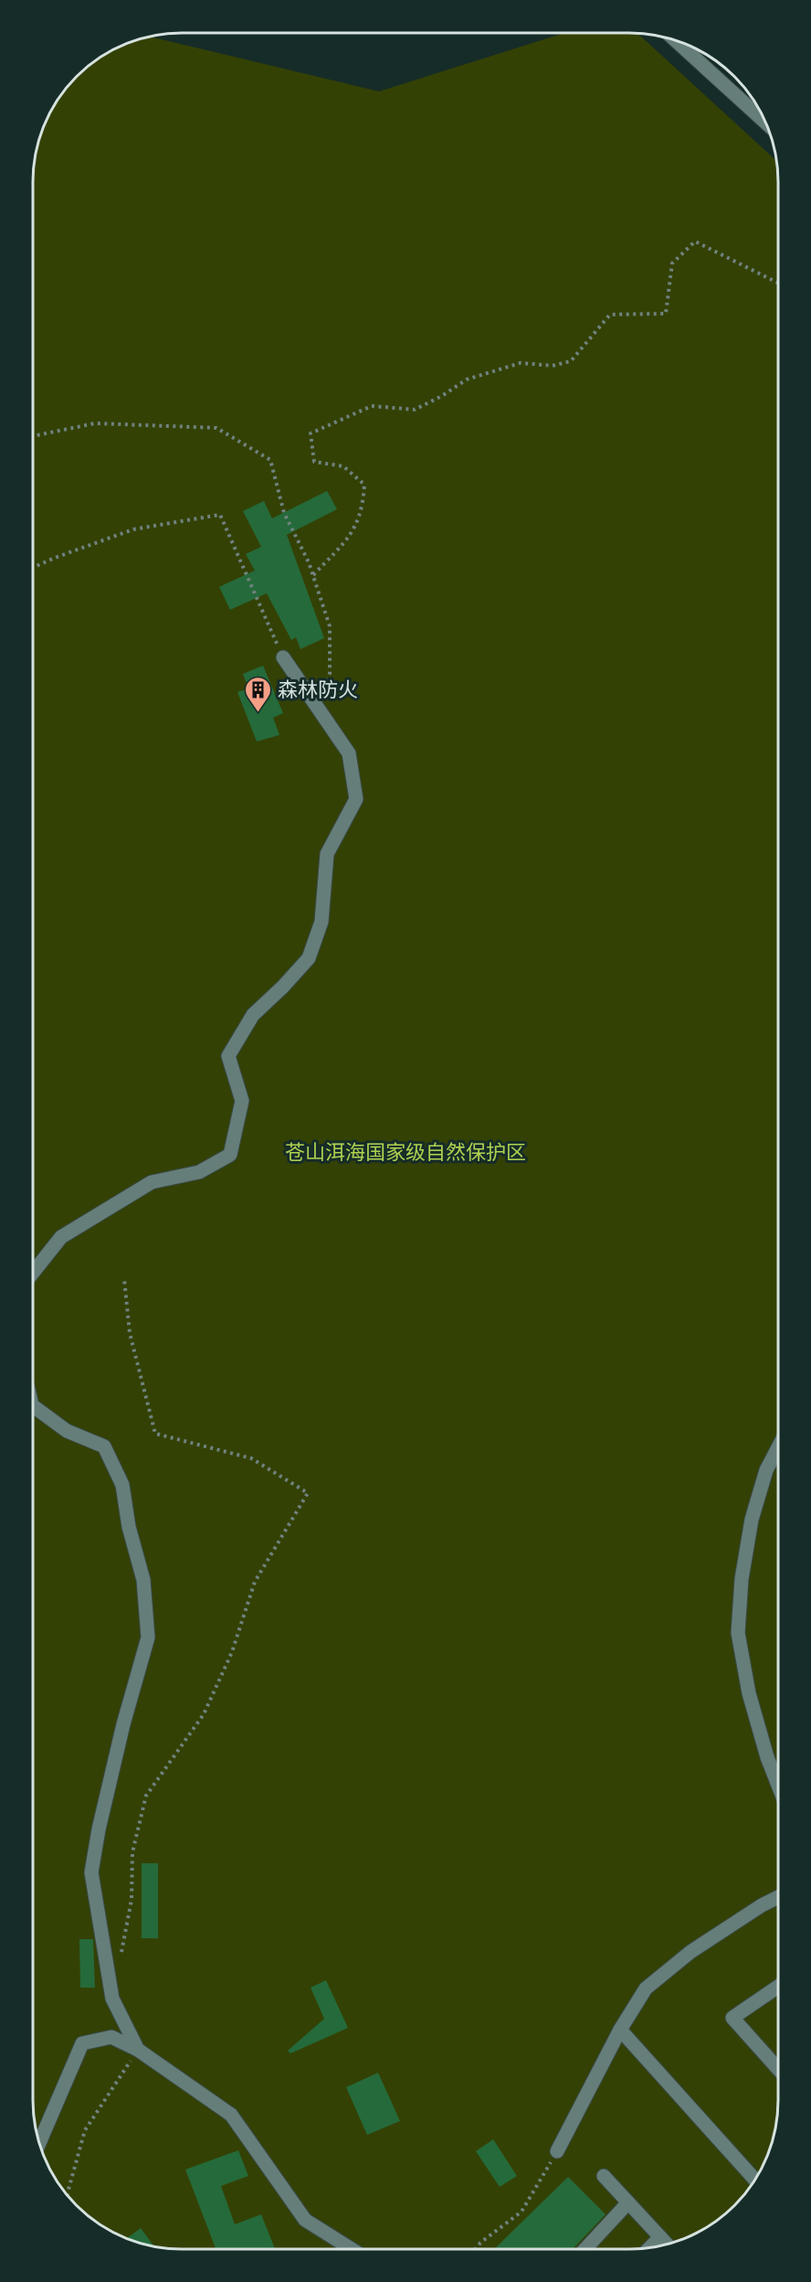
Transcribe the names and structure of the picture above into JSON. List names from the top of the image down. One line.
{"parks":["苍山洱海国家级自然保护区"],"places":{"building":["森林防火"]}}
